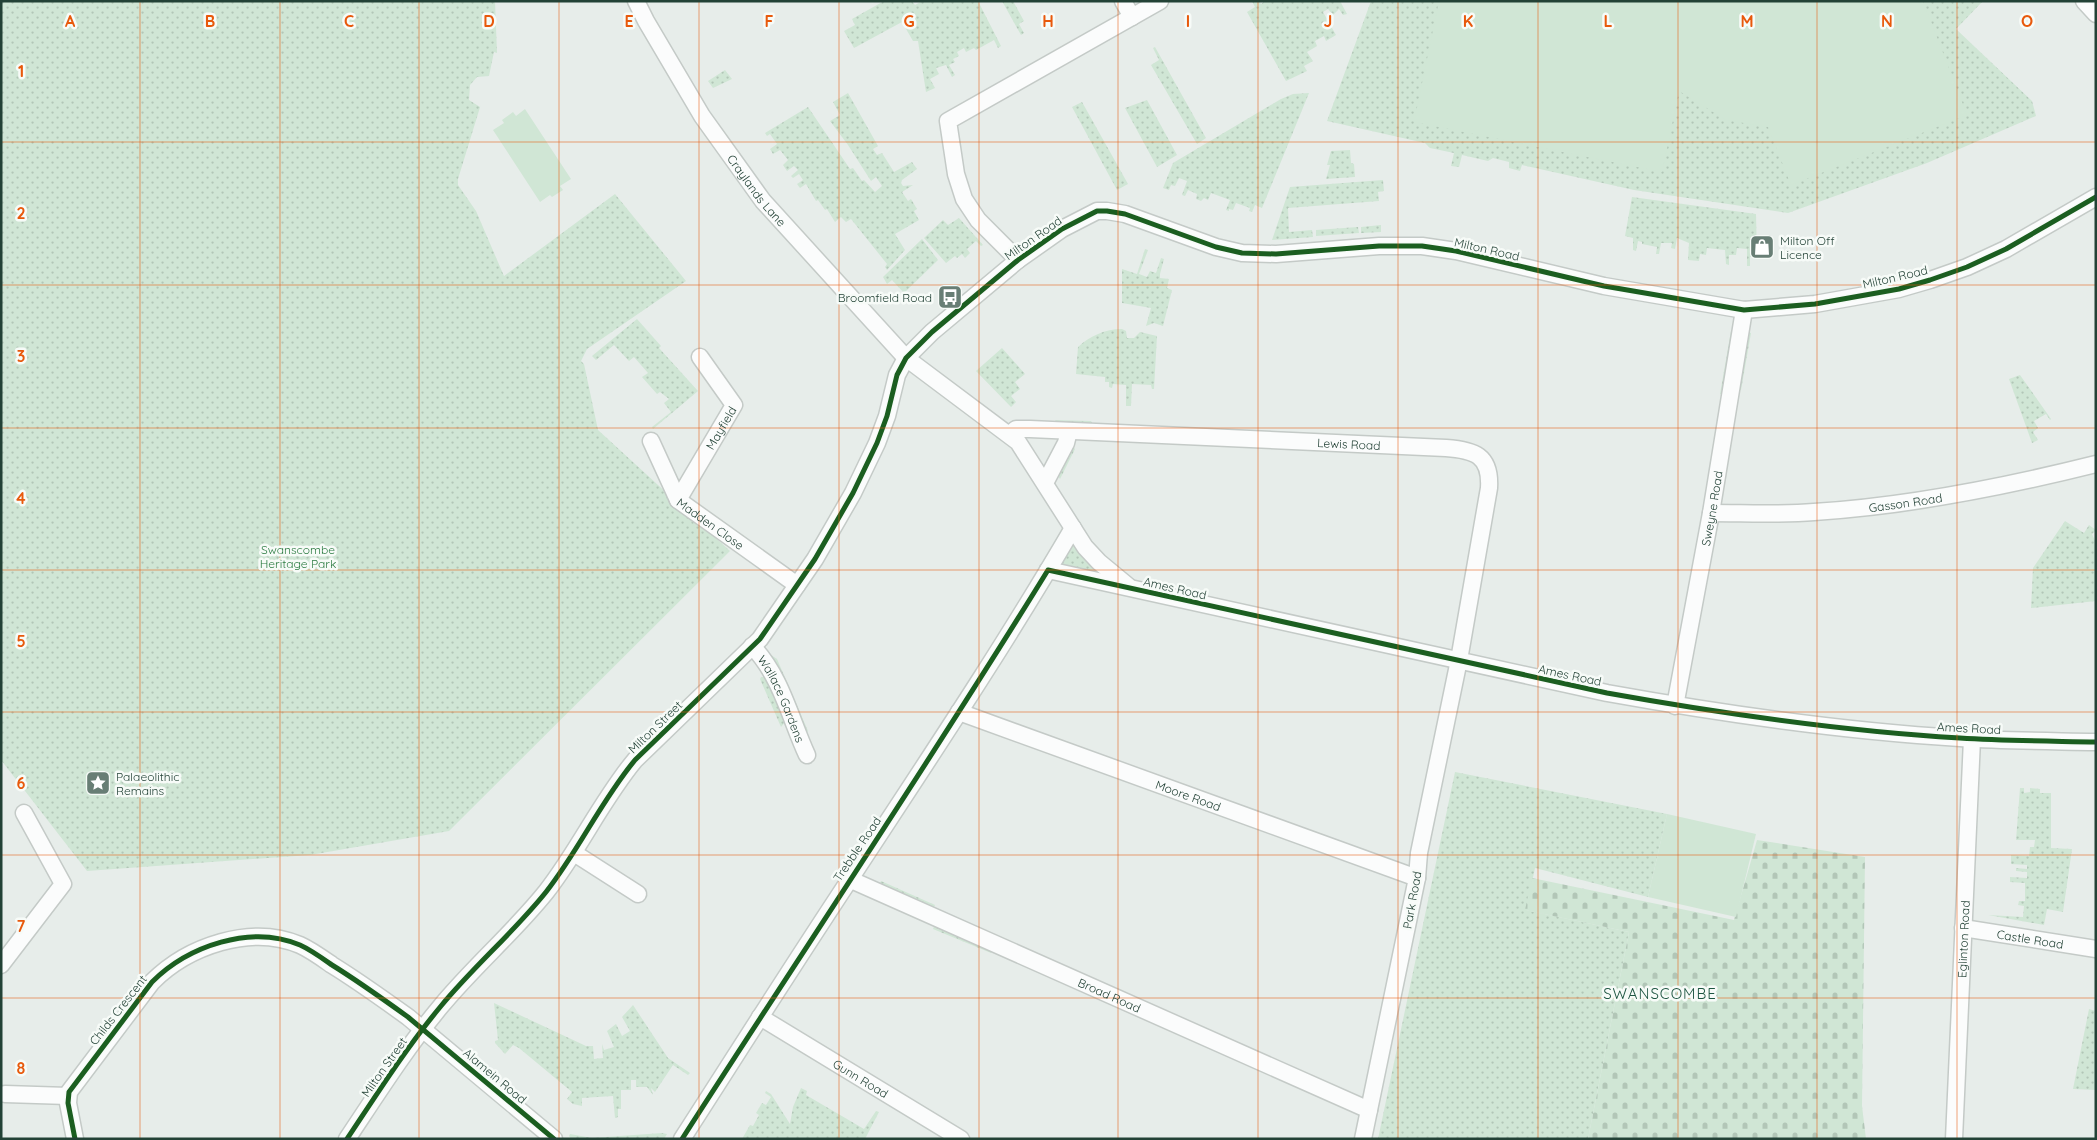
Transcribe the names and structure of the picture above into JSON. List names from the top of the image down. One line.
{"streets":{"street":["Craylands Lane","Milton Road","Mayfield","Lewis Road","Gasson Road","Sweyne Road","Madden Close","Ames Road","Wallace Gardens","Milton Street","Moore Road","Trebble Road","Park Road","Castle Road","Eglinton Road","Broad Road","Childs Crescent","Alamein Road","Gunn Road"]},"crossings":[["Craylands Lane","Milton Road"],["Craylands Lane","Ames Road"],["Craylands Lane","Milton Street"],["Milton Road","Sweyne Road"],["Milton Road","Ames Road"],["Milton Road","Milton Street"],["Mayfield","Madden Close"],["Lewis Road","Ames Road"],["Lewis Road","Park Road"],["Gasson Road","Sweyne Road"],["Sweyne Road","Ames Road"],["Madden Close","Milton Street"],["Ames Road","Milton Street"],["Ames Road","Trebble Road"],["Ames Road","Park Road"],["Ames Road","Eglinton Road"],["Wallace Gardens","Milton Street"],["Milton Street","Childs Crescent"],["Milton Street","Alamein Road"],["Moore Road","Trebble Road"],["Moore Road","Park Road"],["Trebble Road","Broad Road"],["Trebble Road","Gunn Road"],["Park Road","Broad Road"],["Castle Road","Eglinton Road"],["Childs Crescent","Alamein Road"]],"districts":["SWANSCOMBE"],"parks":["Swanscombe Heritage Park"],"places":{"shop":["Milton Off Licence"],"bus stop":["Broomfield Road"],"place":["Palaeolithic Remains"]},"grid":{"columns":["A","B","C","D","E","F","G","H","I","J","K","L","M","N","O"],"rows":["1","2","3","4","5","6","7","8"]}}
